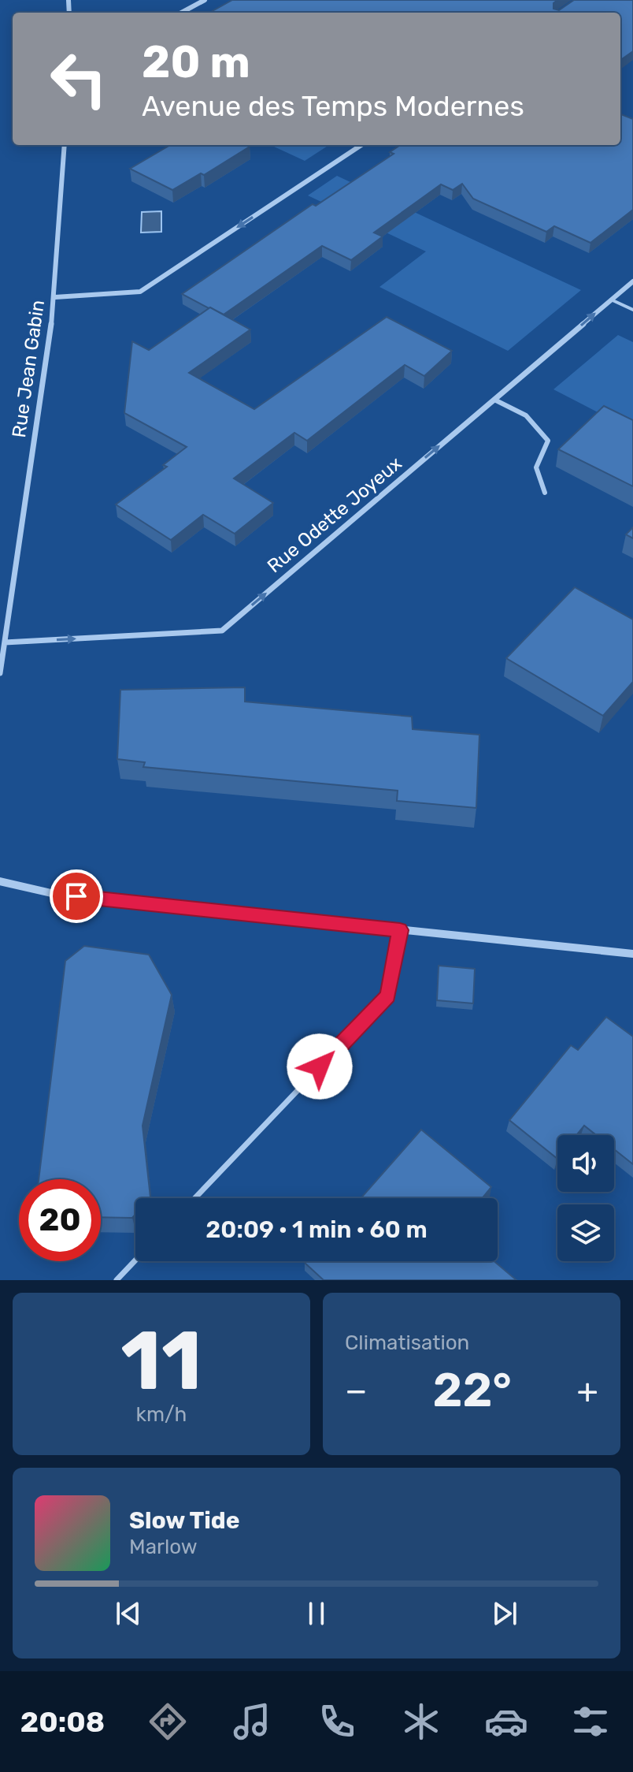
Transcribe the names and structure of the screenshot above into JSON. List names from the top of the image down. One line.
{"streets":{"street":["Rue Jean Gabin","Rue Odette Joyeux"]},"crossings":[["Rue Jean Gabin","Rue Odette Joyeux"]],"one_way":["Rue Odette Joyeux"],"page":{"turn":["20 m","Avenue des Temps Modernes"],"limit":"20","trip":"20:09 · 1 min · 60 m","tile":[["11","km/h"],"Climatisation"],"heat":["−","22°","+"],"song":["Slow Tide","Marlow"],"tabs":"20:08"}}
